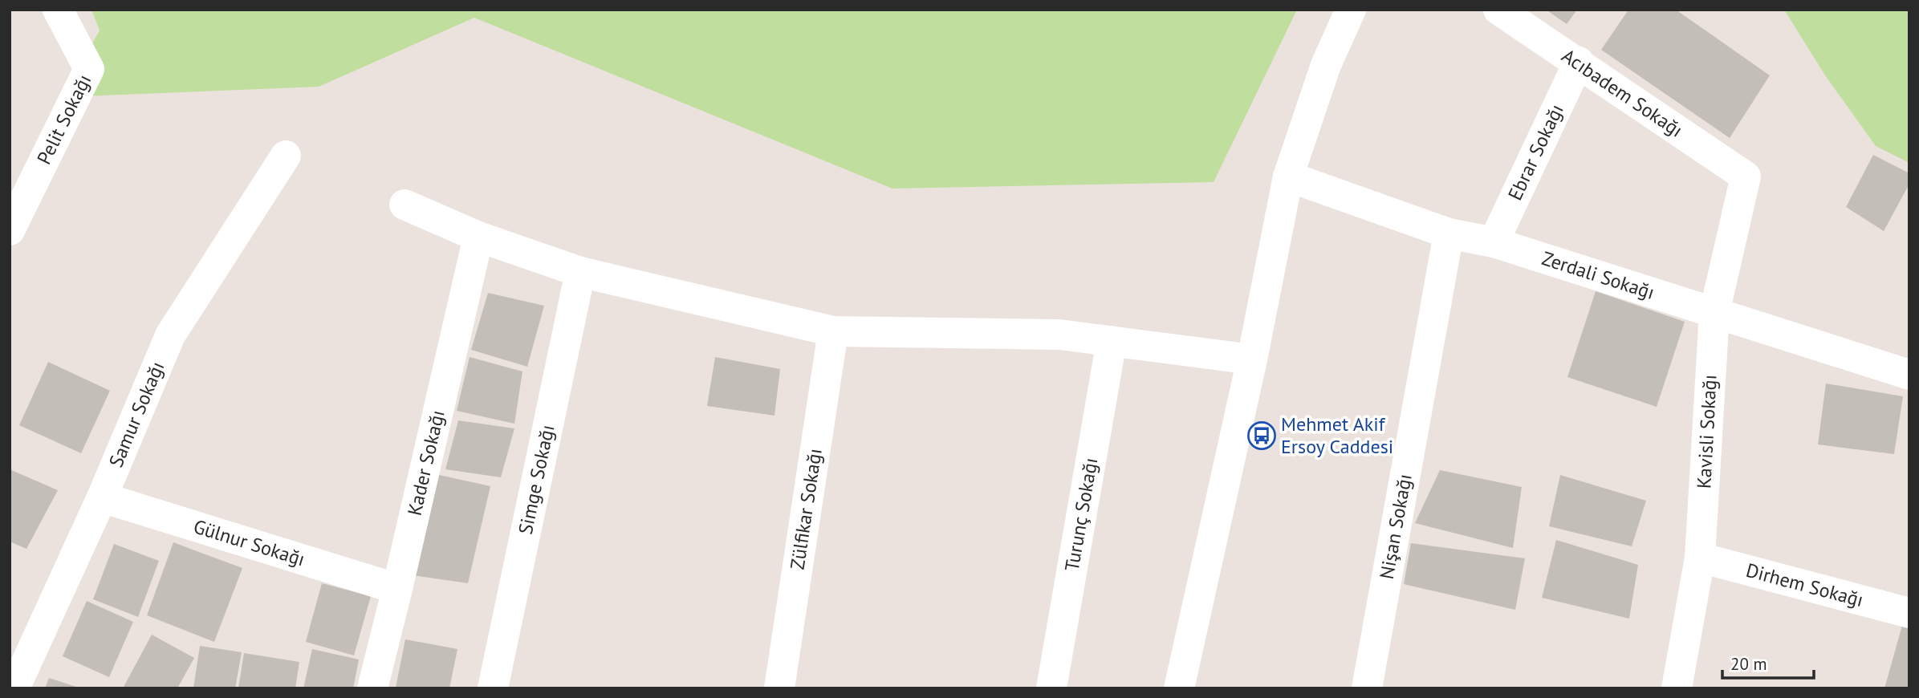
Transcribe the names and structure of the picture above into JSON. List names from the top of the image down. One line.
{"streets":{"street":["Acıbadem Sokağı","Pelit Sokağı","Ebrar Sokağı","Zerdali Sokağı","Samur Sokağı","Kavisli Sokağı","Kader Sokağı","Simge Sokağı","Zülfikar Sokağı","Turunç Sokağı","Nişan Sokağı","Gülnur Sokağı","Dirhem Sokağı"]},"crossings":[["Acıbadem Sokağı","Ebrar Sokağı"],["Acıbadem Sokağı","Kavisli Sokağı"],["Ebrar Sokağı","Zerdali Sokağı"],["Zerdali Sokağı","Kavisli Sokağı"],["Zerdali Sokağı","Nişan Sokağı"],["Samur Sokağı","Gülnur Sokağı"],["Kavisli Sokağı","Dirhem Sokağı"],["Kader Sokağı","Gülnur Sokağı"]],"places":{"bus stop":["Mehmet Akif Ersoy Caddesi"]},"scale_bar":"20 m"}
